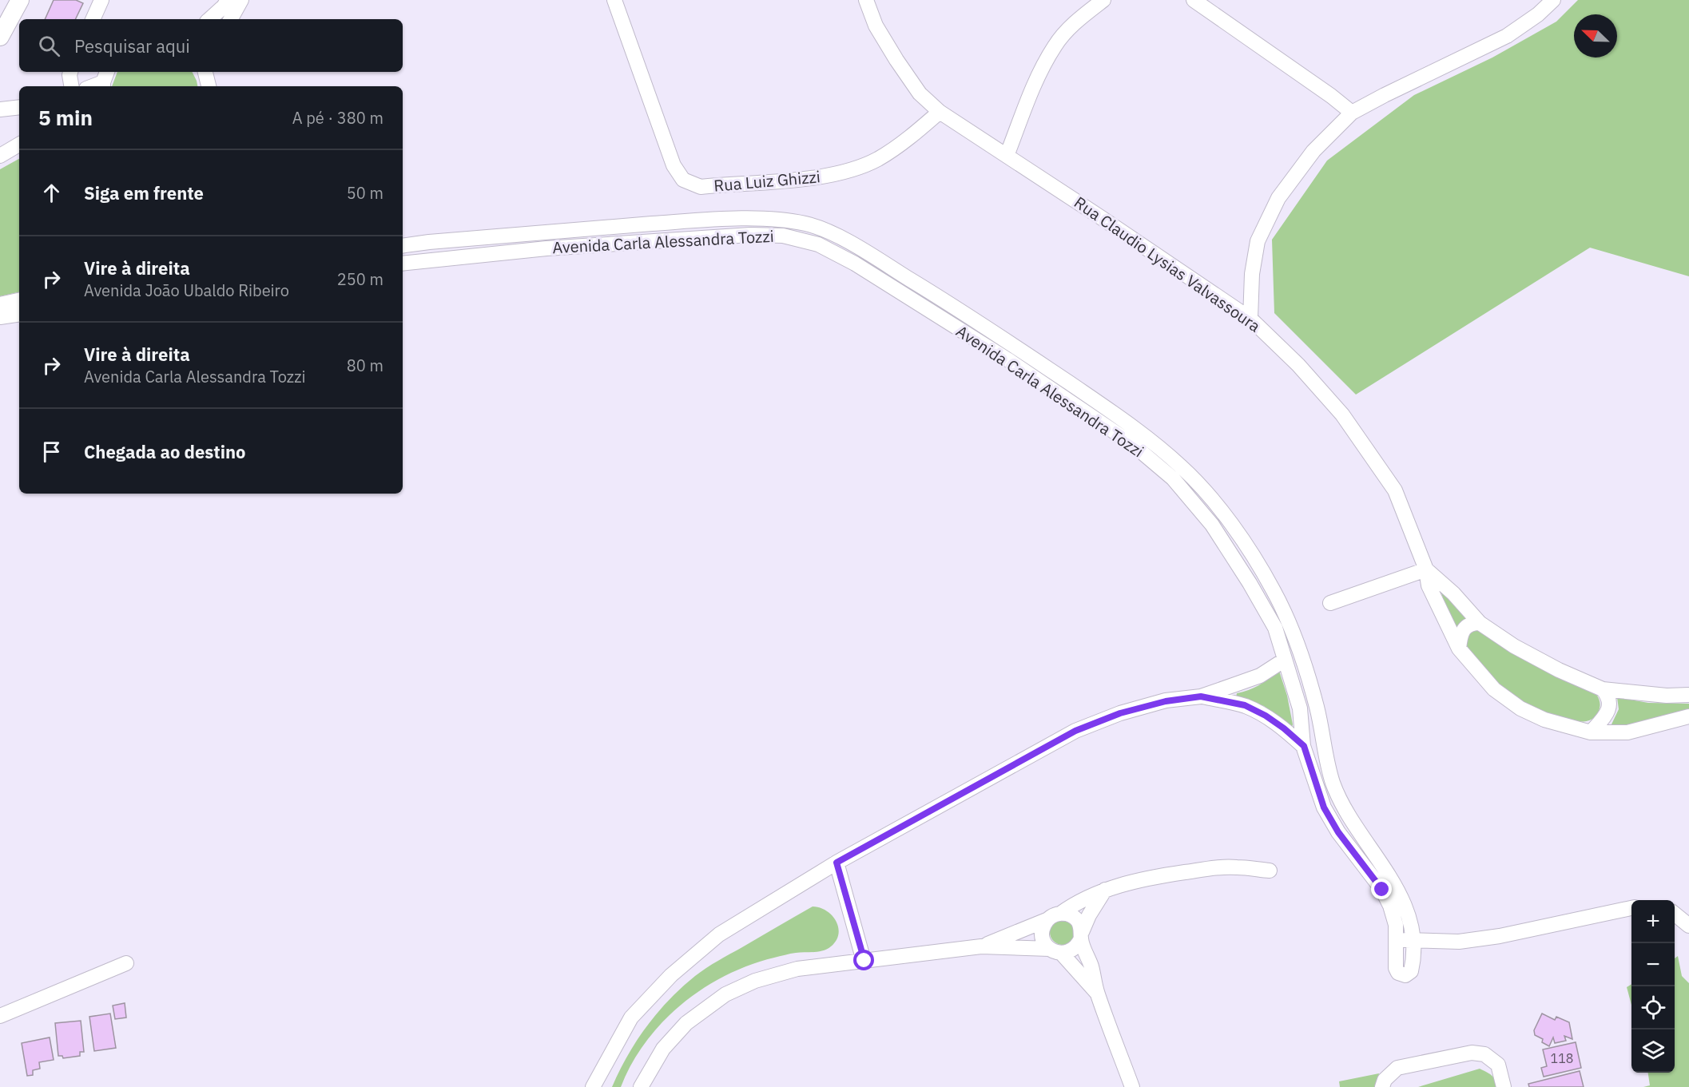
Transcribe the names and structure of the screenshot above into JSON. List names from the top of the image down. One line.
{"streets":{"street":["Rua Luiz Ghizzi","Avenida Carla Alessandra Tozzi","Rua Claudio Lysias Valvassoura"]},"crossings":[["Rua Luiz Ghizzi","Rua Claudio Lysias Valvassoura"]],"house_numbers":["118"],"north":"top left","page":{"search":"Pesquisar aqui","heading":["5 min","A pé · 380 m"],"list":[["Siga em frente","50 m"],["Vire à direita","Avenida João Ubaldo Ribeiro","250 m"],["Vire à direita","Avenida Carla Alessandra Tozzi","80 m"],"Chegada ao destino"],"map_buttons":["+","−"]}}
